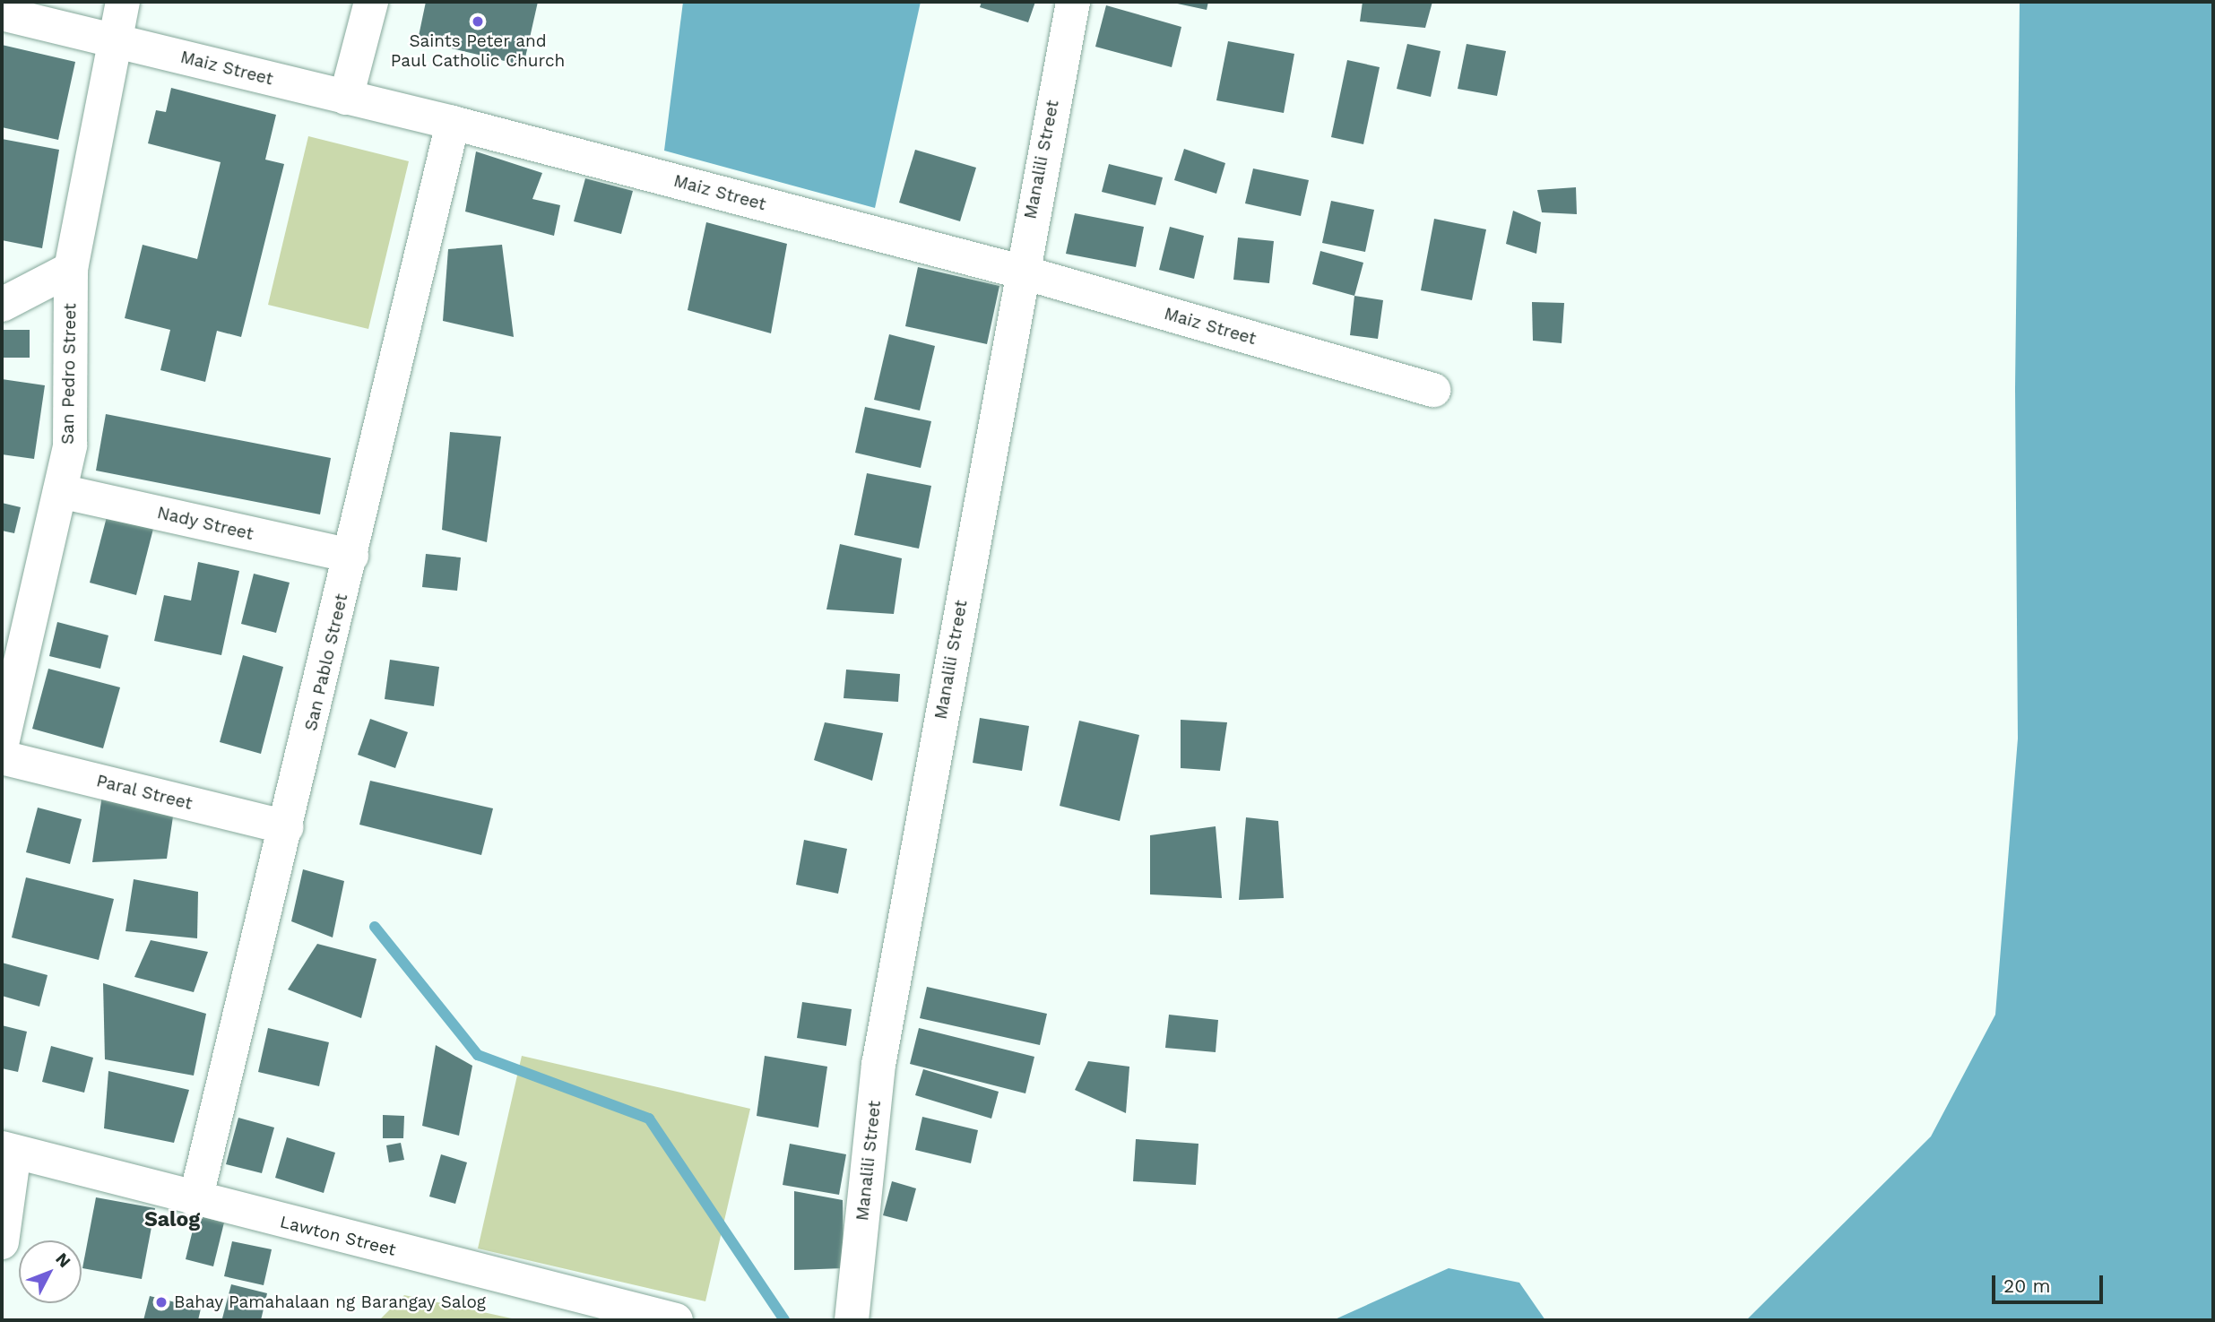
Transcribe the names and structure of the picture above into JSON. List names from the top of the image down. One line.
{"streets":{"street":["Maiz Street","Manalili Street","San Pedro Street","Nady Street","San Pablo Street","Paral Street","Lawton Street"]},"crossings":[["Maiz Street","Manalili Street"],["Maiz Street","San Pedro Street"],["Maiz Street","San Pablo Street"],["San Pedro Street","Nady Street"],["Nady Street","San Pablo Street"],["San Pablo Street","Paral Street"],["San Pablo Street","Lawton Street"]],"districts":["Salog"],"places":["Saints Peter and Paul Catholic Church","Bahay Pamahalaan ng Barangay Salog"],"scale_bar":"20 m","north":"top right"}
